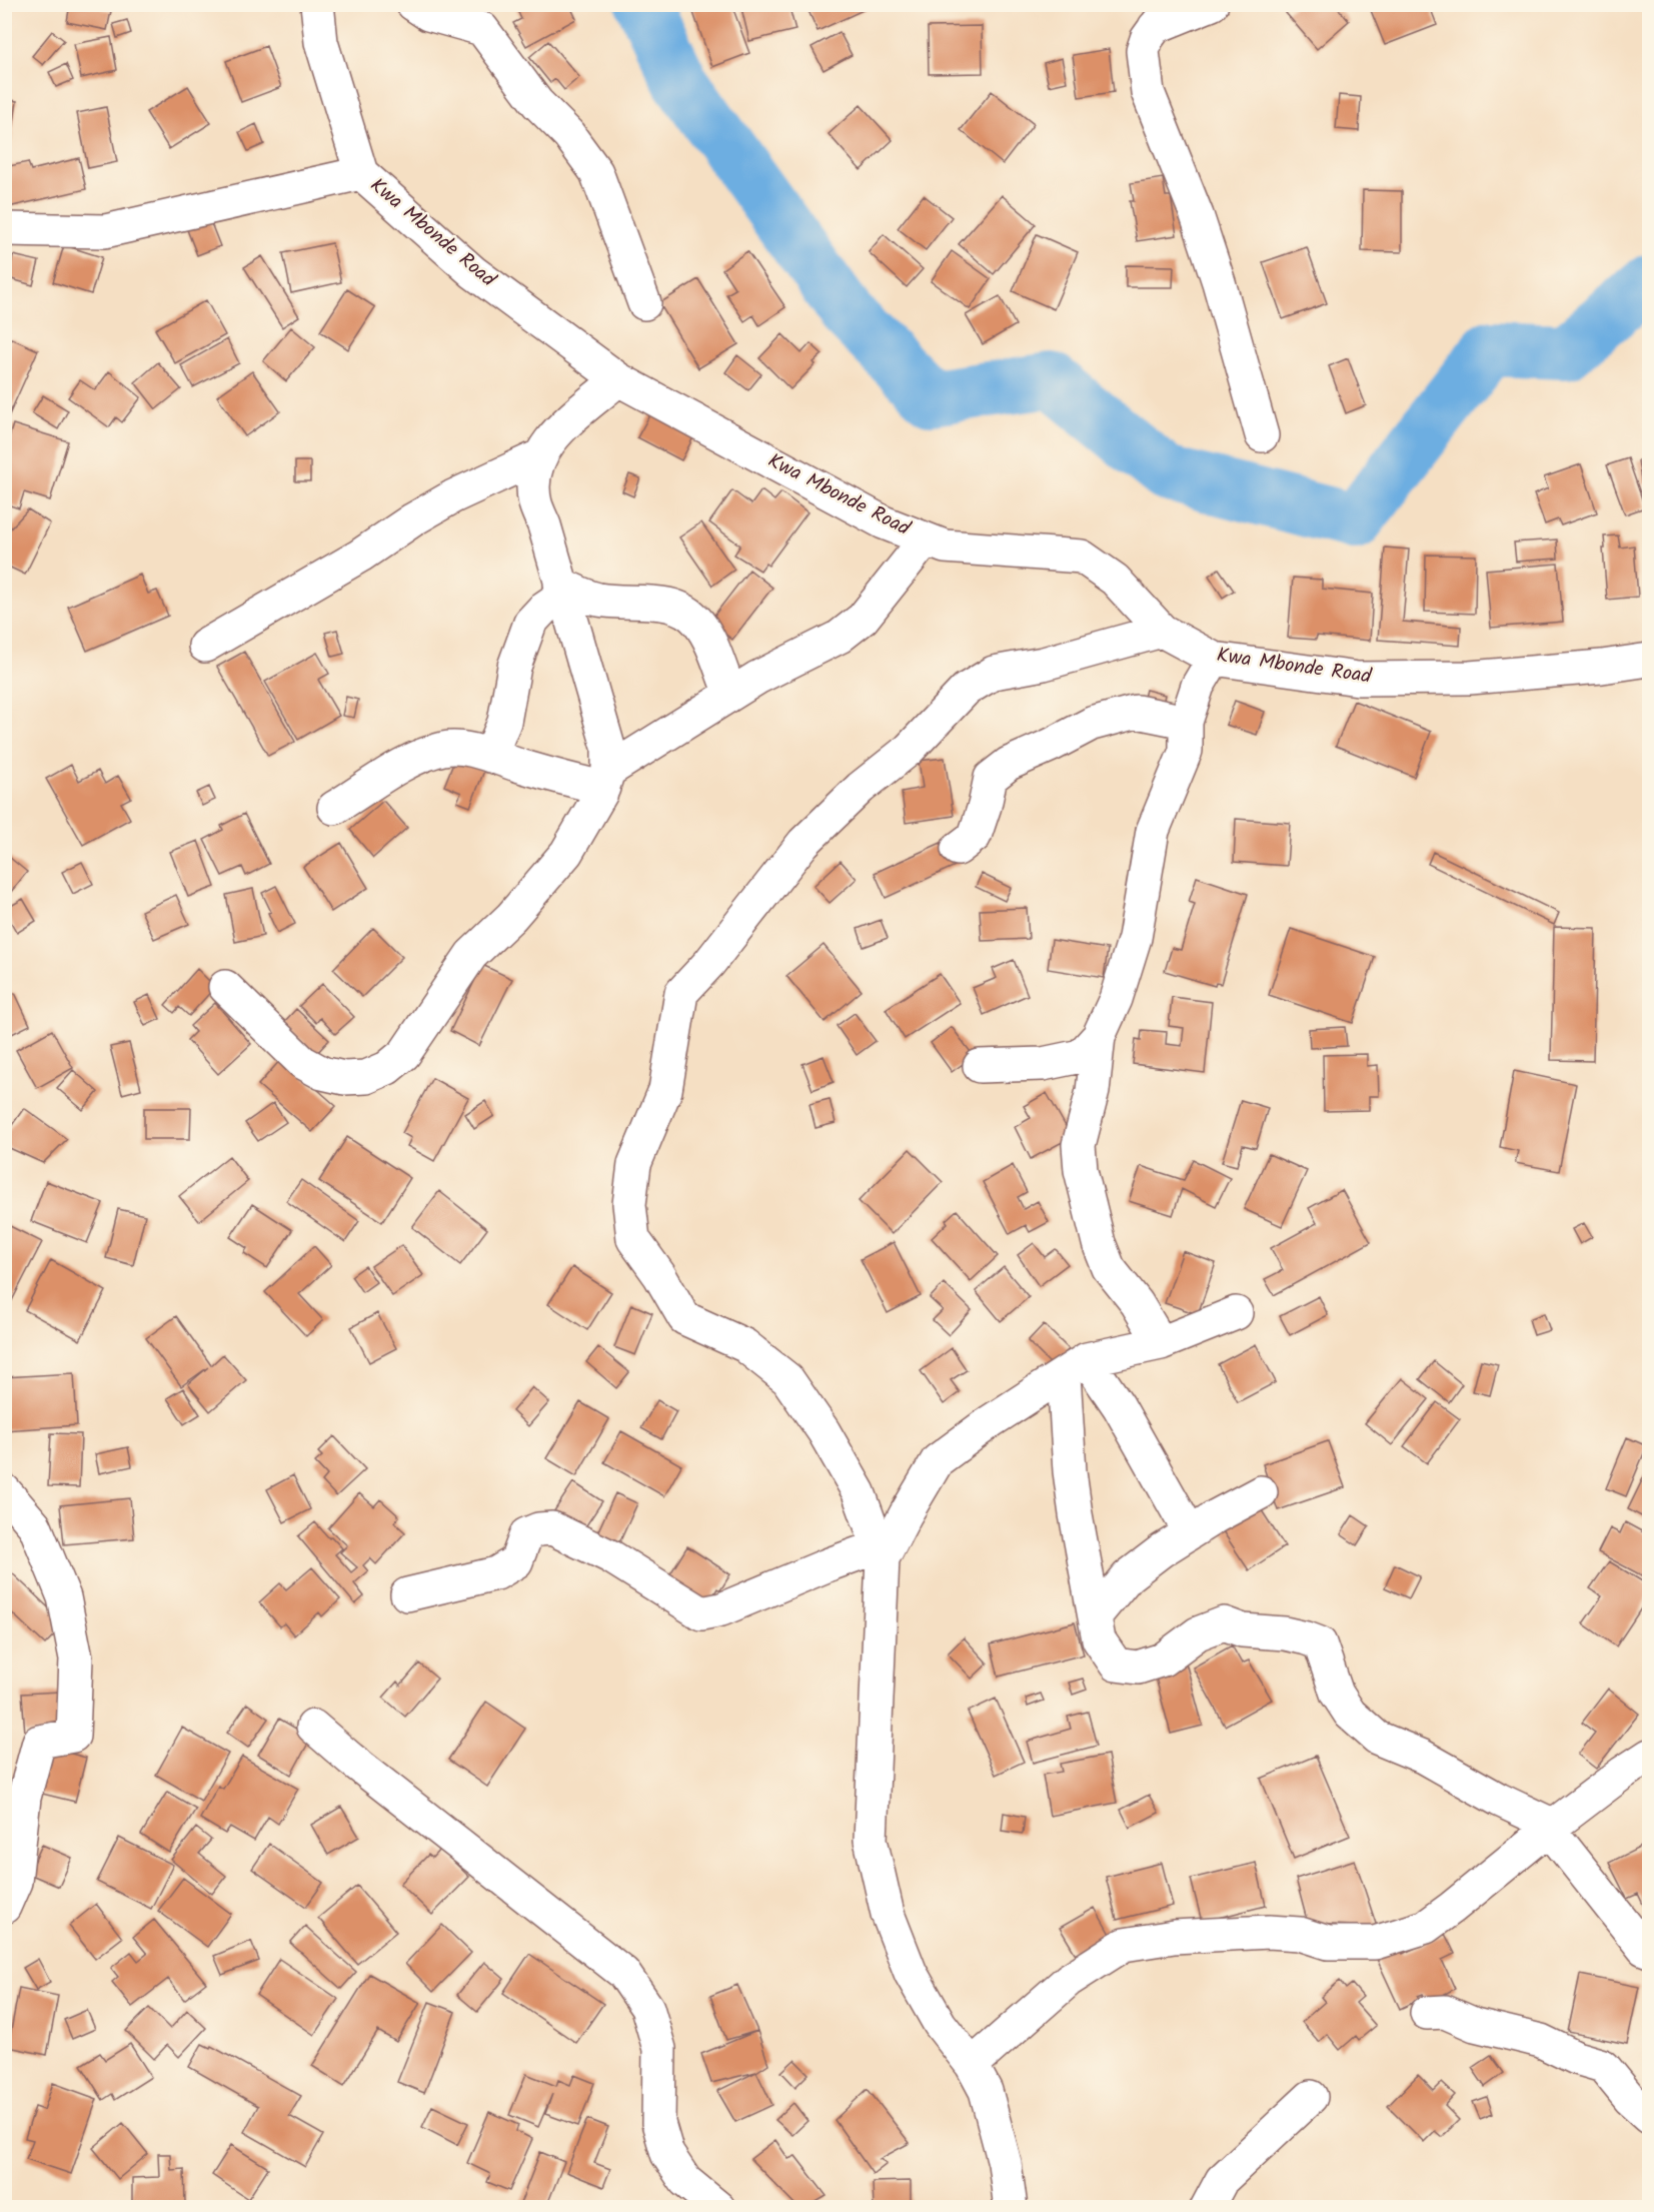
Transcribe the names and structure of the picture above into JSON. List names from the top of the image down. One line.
{"streets":{"street":["Kwa Mbonde Road"]}}
